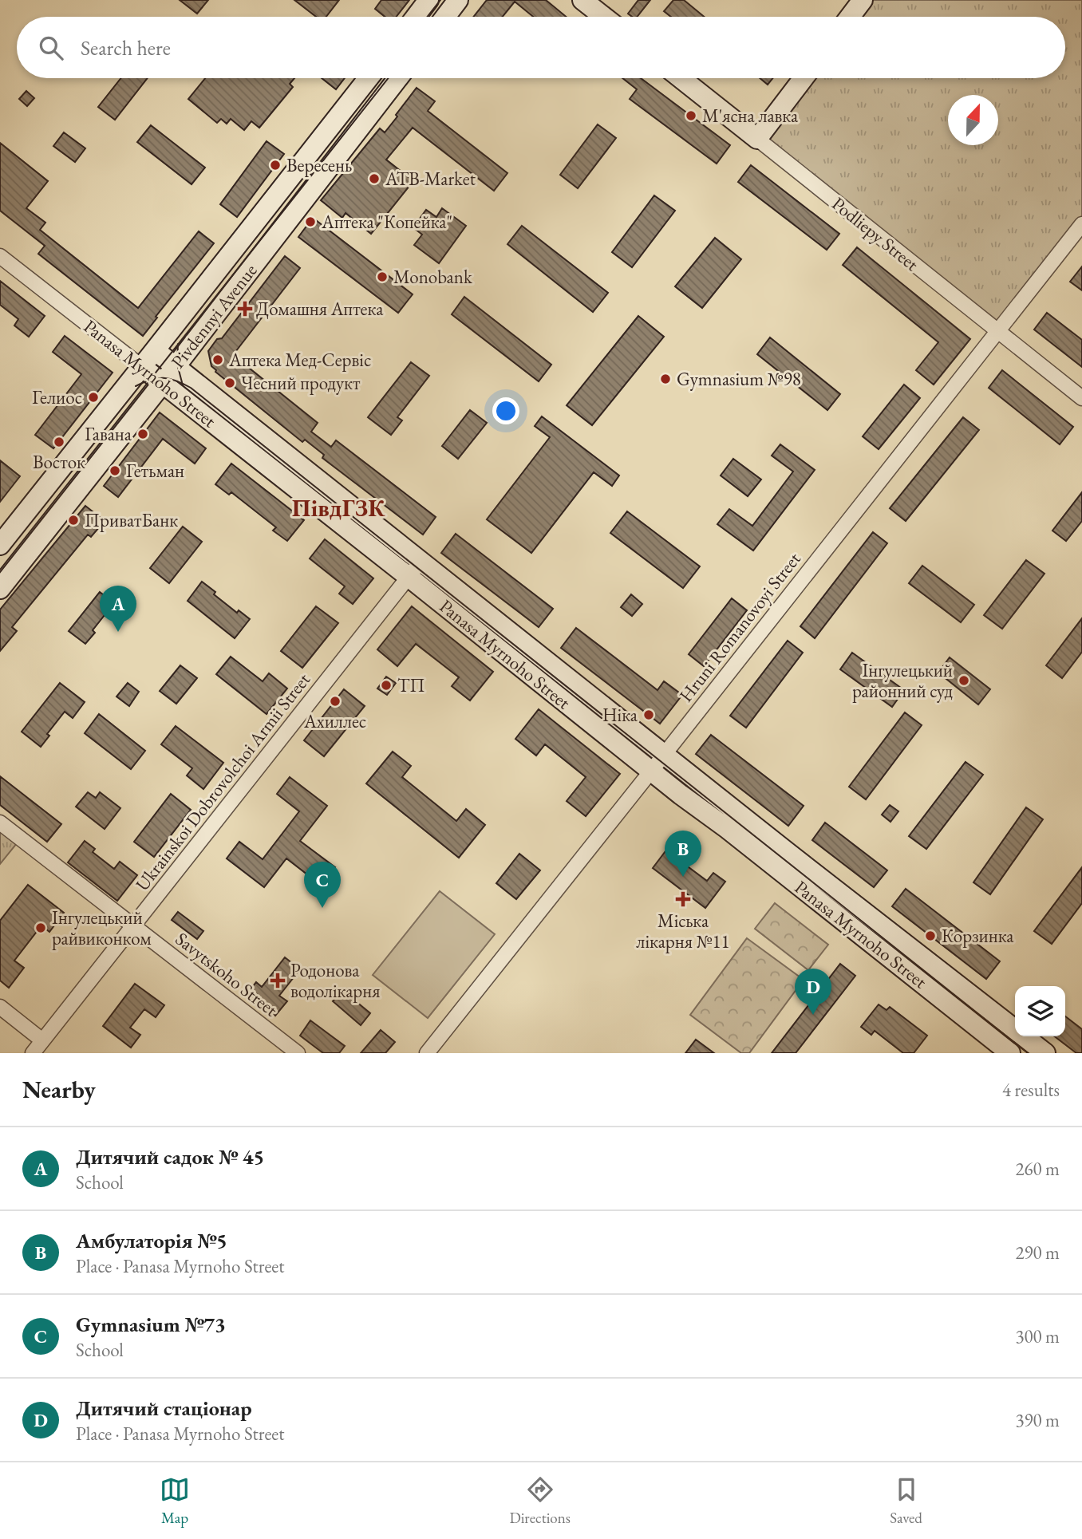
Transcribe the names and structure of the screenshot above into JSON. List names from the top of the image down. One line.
{"streets":{"main road":["Podliepy Street","Pivdennyi Avenue","Panasa Myrnoho Street"],"street":["Hruni Romanovoyi Street","Ukrainskoi Dobrovolchoi Armii Street","Savytskoho Street"]},"crossings":[["Podliepy Street","Hruni Romanovoyi Street"],["Pivdennyi Avenue","Panasa Myrnoho Street"],["Panasa Myrnoho Street","Hruni Romanovoyi Street"],["Panasa Myrnoho Street","Ukrainskoi Dobrovolchoi Armii Street"],["Ukrainskoi Dobrovolchoi Armii Street","Savytskoho Street"]],"districts":["ПівдГЗК"],"places":{"other":["М'ясна лавка","Вересень","ATB-Market","Аптека \"Копейка\"","Monobank","Аптека Мед-Сервіс","Gymnasium №98","Чесний продукт","Гелиос","Гавана","Восток","Гетьман","ПриватБанк","Інгулецький районний суд","ТП","Ахиллес","Ніка","Інгулецький райвиконком","Корзинка"],"health":["Домашня Аптека","Міська лікарня №11","Родонова водолікарня"]},"north":"top","page":{"search":"Search here","pins":["A","B","C","D"],"heading":["Nearby","4 results"],"list":[{"mark":"A","name":"Дитячий садок № 45","note":"School","value":"260 m"},{"mark":"B","name":"Амбулаторія №5","note":"Place · Panasa Myrnoho Street","value":"290 m"},{"mark":"C","name":"Gymnasium №73","note":"School","value":"300 m"},{"mark":"D","name":"Дитячий стаціонар","note":"Place · Panasa Myrnoho Street","value":"390 m"}],"nav":["Map","Directions","Saved"]}}
